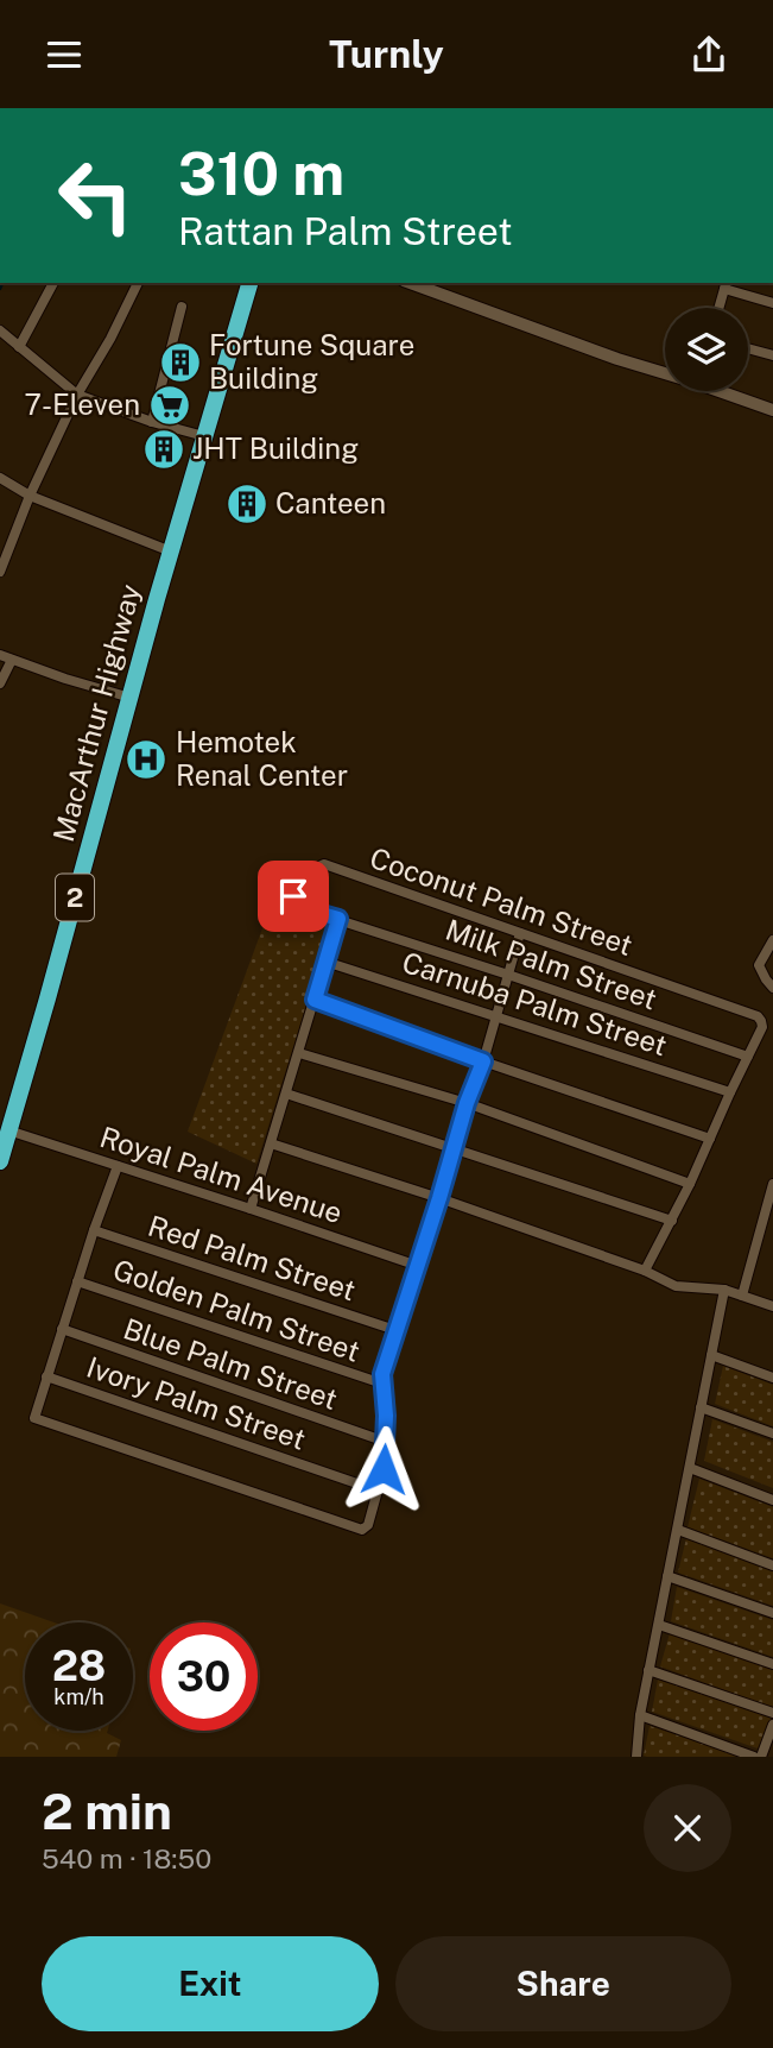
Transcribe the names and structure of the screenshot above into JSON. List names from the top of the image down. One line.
{"streets":{"highway":["MacArthur Highway","2"],"street":["Coconut Palm Street","Milk Palm Street","Carnuba Palm Street","Royal Palm Avenue","Red Palm Street","Golden Palm Street","Blue Palm Street","Ivory Palm Street"]},"crossings":[["MacArthur Highway","Royal Palm Avenue"],["Coconut Palm Street","Milk Palm Street"]],"places":{"building":["Fortune Square Building","JHT Building","Canteen"],"supermarket":["7-Eleven"],"hospital":["Hemotek Renal Center"]},"page":{"header":"Turnly","turn":["310 m","Rattan Palm Street"],"speed":"28 km/h","limit":"30","heading":["2 min","540 m · 18:50"],"buttons":["Exit","Share"]}}
